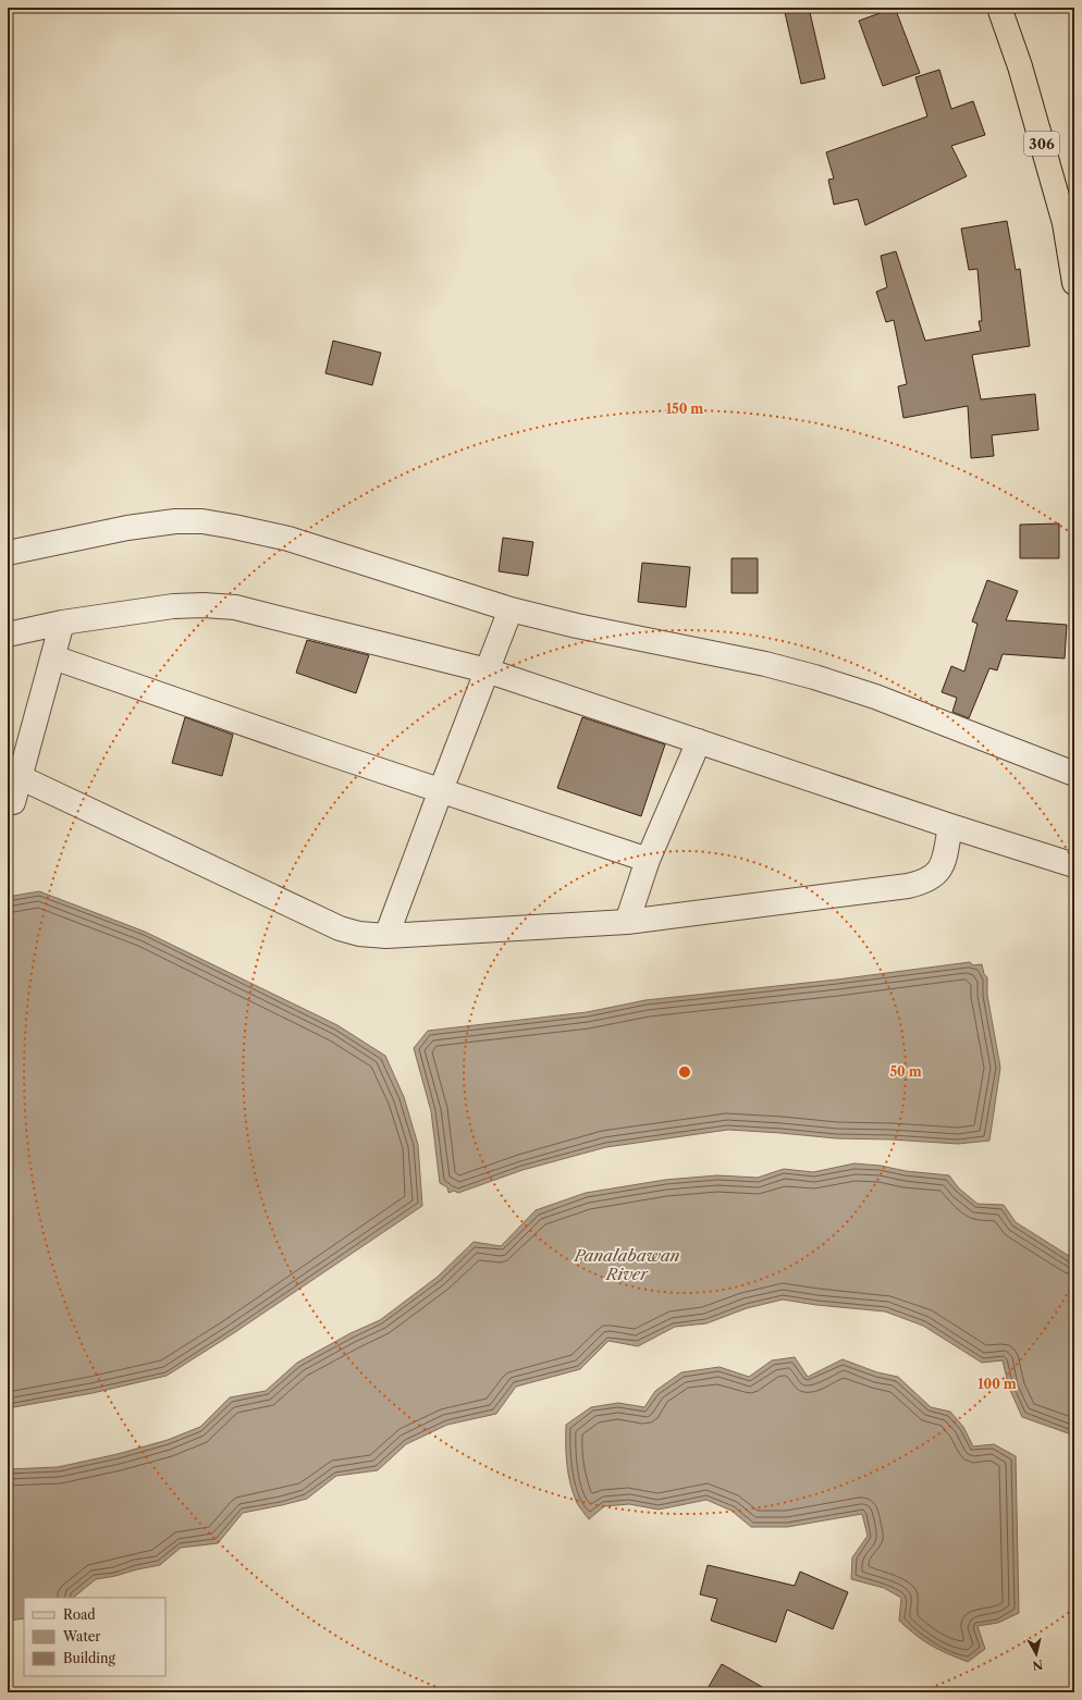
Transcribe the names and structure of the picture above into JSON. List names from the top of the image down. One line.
{"streets":{"main road":["306"]},"water":["Panalabawan River"],"legend":["Road","Water","Building"],"north":"bottom","rings":["150 m","50 m","100 m"]}
